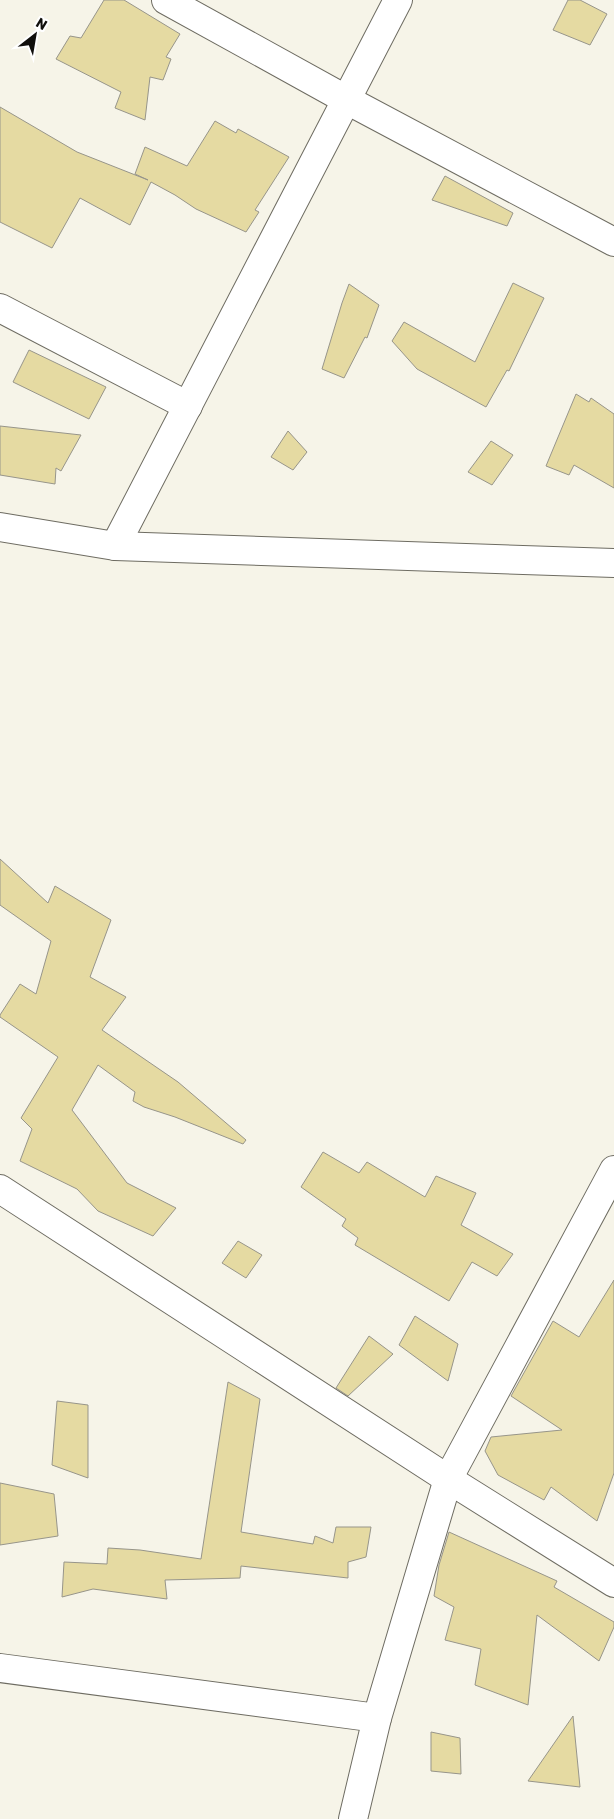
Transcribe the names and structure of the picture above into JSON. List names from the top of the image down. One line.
{"north":"top right"}
